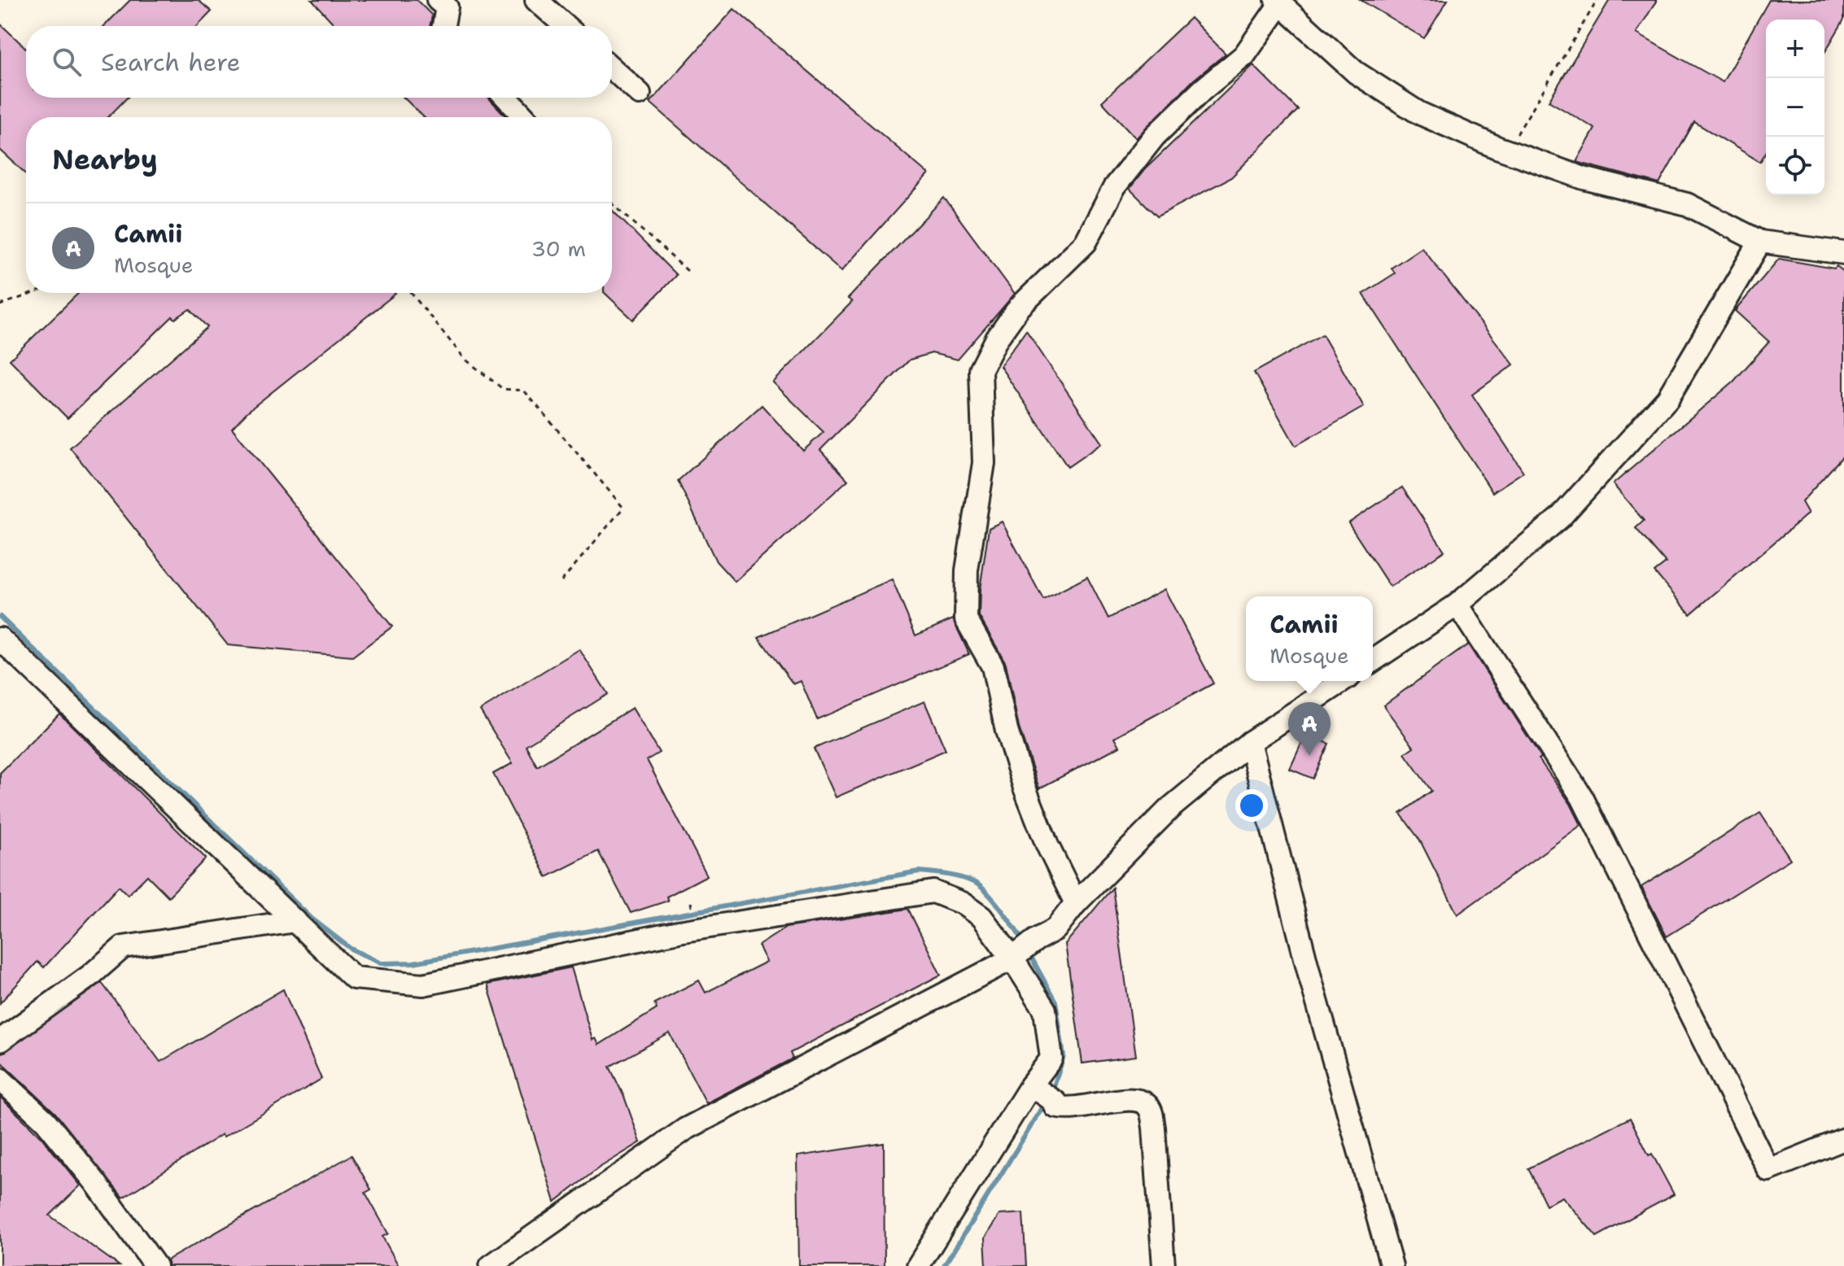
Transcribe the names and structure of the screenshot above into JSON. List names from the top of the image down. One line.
{"page":{"map_buttons":["+","−"],"search":"Search here","heading":"Nearby","list":[{"mark":"A","name":"Camii","note":"Mosque","value":"30 m"}],"popup":["Camii","Mosque"],"pins":"A"}}
